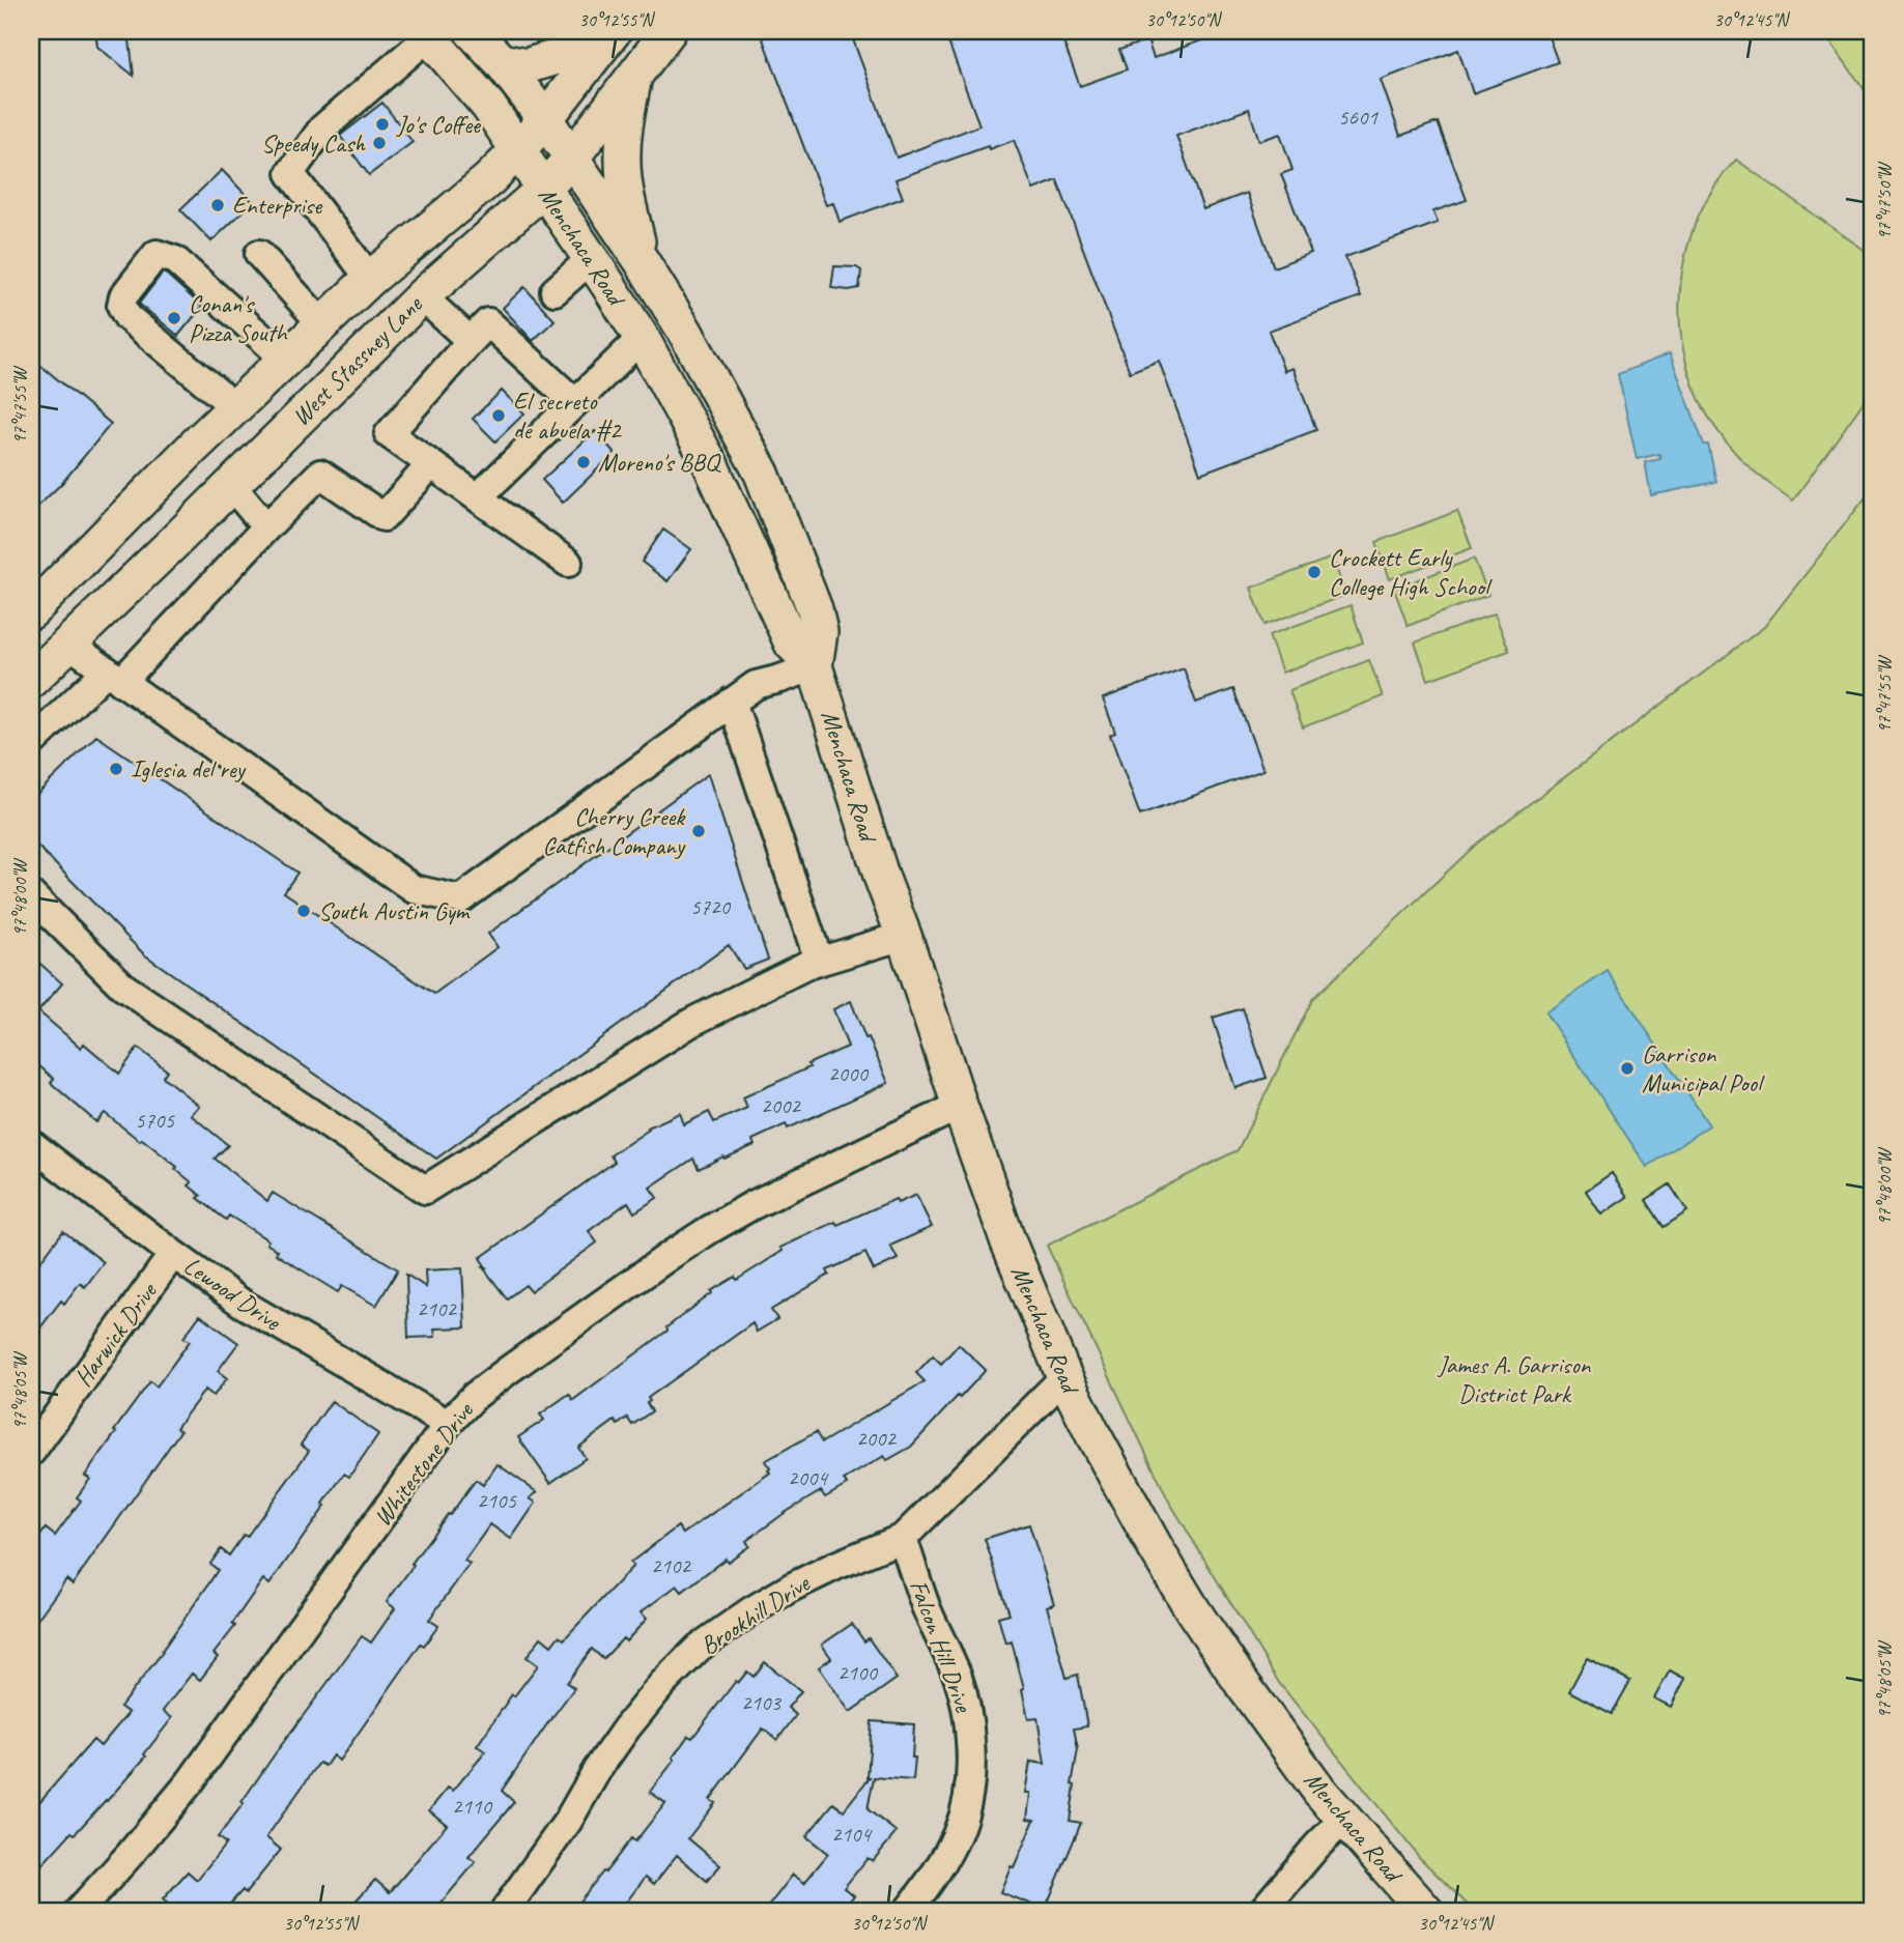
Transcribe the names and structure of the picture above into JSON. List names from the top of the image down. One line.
{"streets":{"main road":["Menchaca Road","West Stassney Lane"],"street":["Lewood Drive","Harwick Drive","Whitestone Drive","Brookhill Drive","Falcon Hill Drive"]},"crossings":[["Menchaca Road","West Stassney Lane"],["Menchaca Road","Whitestone Drive"],["Menchaca Road","Brookhill Drive"],["Lewood Drive","Harwick Drive"],["Lewood Drive","Whitestone Drive"],["Brookhill Drive","Falcon Hill Drive"]],"parks":["James A. Garrison District Park"],"places":["Jo's Coffee","Speedy Cash","Enterprise","Conan's Pizza South","El secreto de abuela #2","Moreno's BBQ","Crockett Early College High School","Iglesia del rey","Cherry Creek Catfish Company","South Austin Gym","Garrison Municipal Pool"],"house_numbers":["5601","5720","2000","2002","5705","2102","2002","2004","2105","2102","2100","2103","2110","2104"],"coordinates":["30°12'55\"N","30°12'50\"N","30°12'45\"N","97°47'50\"W","97°47'55\"W","97°48'00\"W","97°48'05\"W"]}
